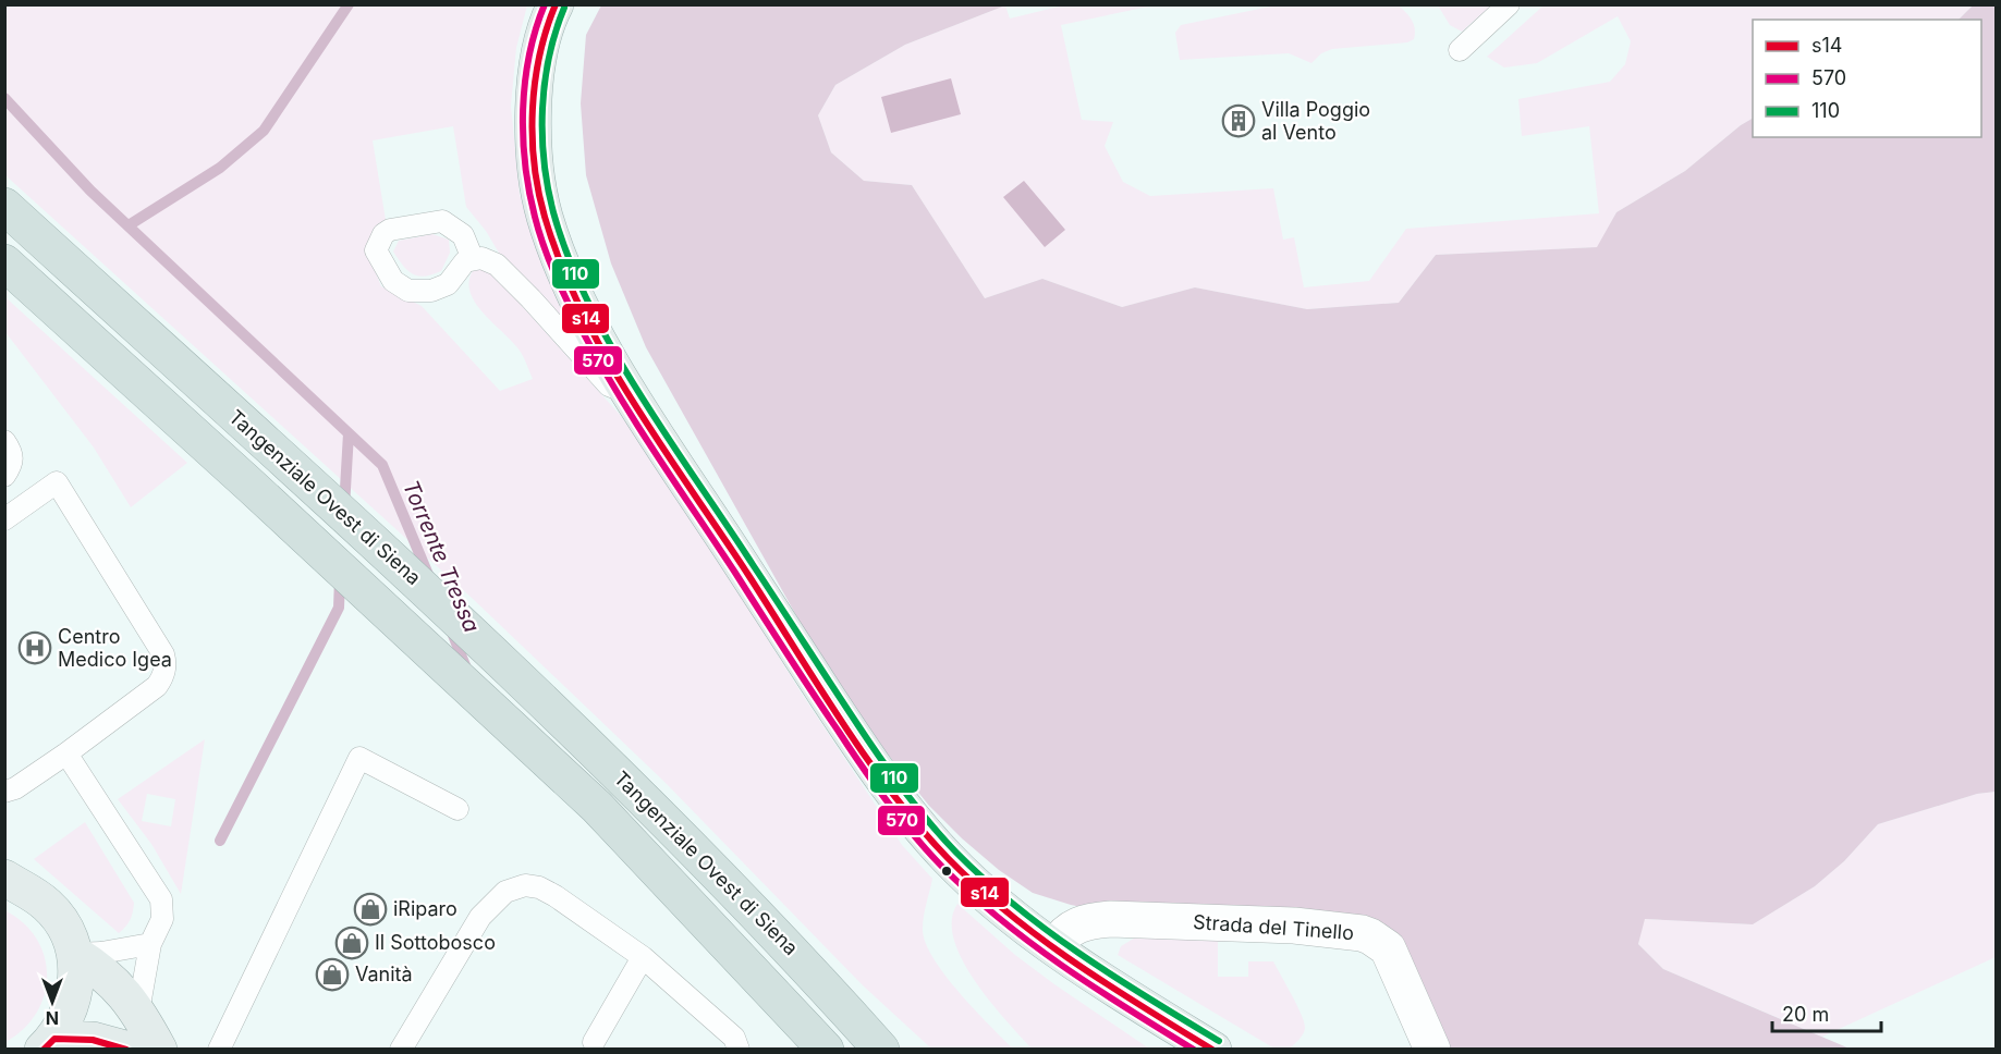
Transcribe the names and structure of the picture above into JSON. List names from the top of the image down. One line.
{"streets":{"highway":["Tangenziale Ovest di Siena"],"street":["Strada del Tinello"]},"water":["Torrente Tressa"],"places":{"building":["Villa Poggio al Vento"],"hospital":["Centro Medico Igea"],"shop":["iRiparo","Il Sottobosco","Vanità"]},"lines":["transit line s14","transit line 570","transit line 110"],"legend":["s14","570","110"],"scale_bar":"20 m","north":"bottom"}
